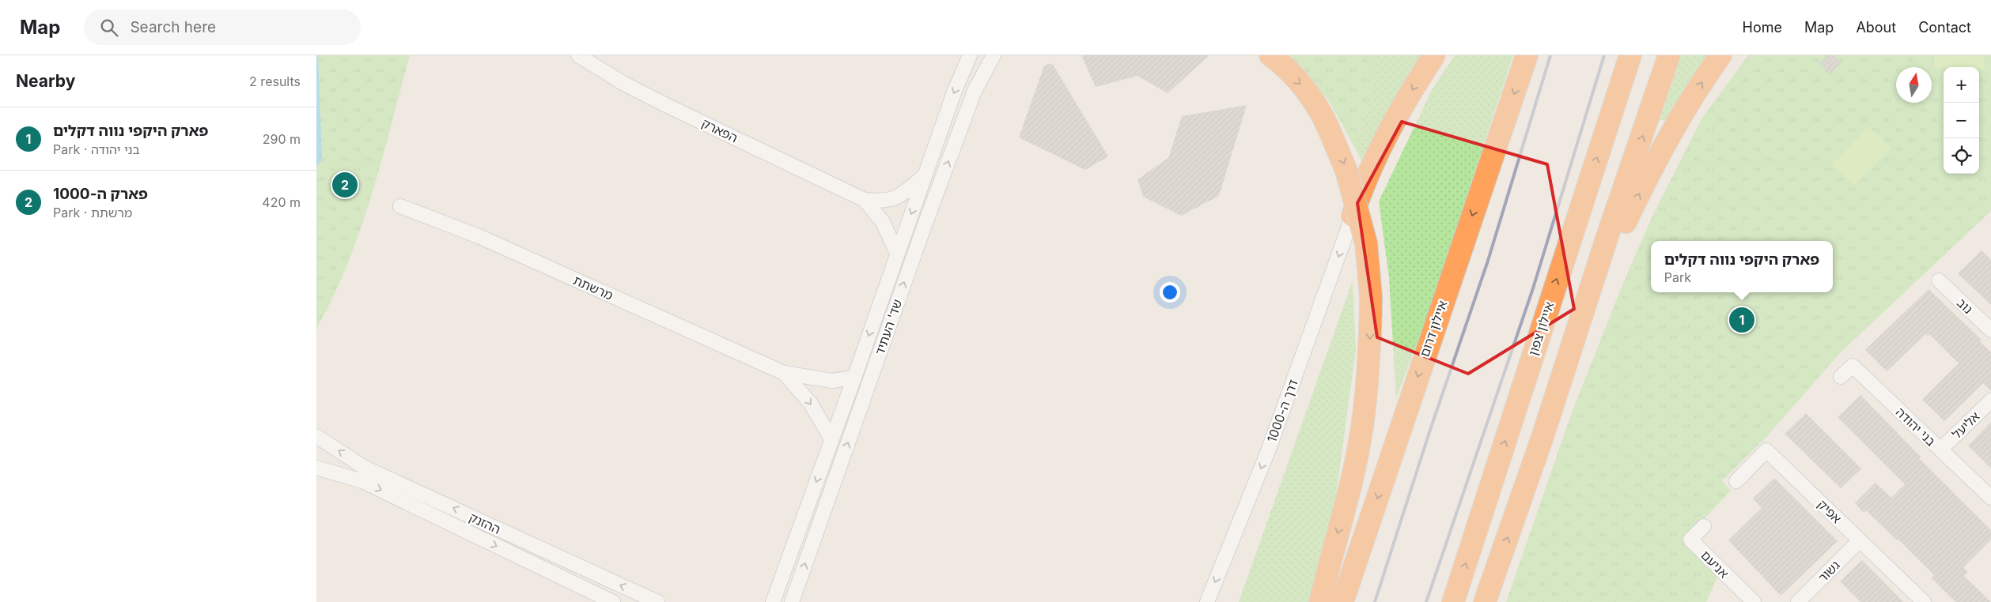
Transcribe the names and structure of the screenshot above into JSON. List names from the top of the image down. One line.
{"streets":{"highway":["איילון דרום","איילון צפון"],"street":["הפארק","מרשתת","נוב","שד' העתיד","דרך ה-1000","אליעל","בני יהודה","אפיק","ההזנק","אניעם","גשור"]},"crossings":[["הפארק","שד' העתיד"],["מרשתת","שד' העתיד"],["אליעל","בני יהודה"],["אפיק","גשור"]],"one_way":["דרך ה-1000"],"north":"top","page":{"header":"Map","search":"Search here","nav":["Home","Map","About","Contact"],"heading":["Nearby","2 results"],"map_buttons":["+","−"],"list":[{"mark":"1","name":"פארק היקפי נווה דקלים","note":"Park · בני יהודה","value":"290 m"},{"mark":"2","name":"פארק ה-1000","note":"Park · מרשתת","value":"420 m"}],"pins":["2","1"],"popup":["פארק היקפי נווה דקלים","Park"]}}
